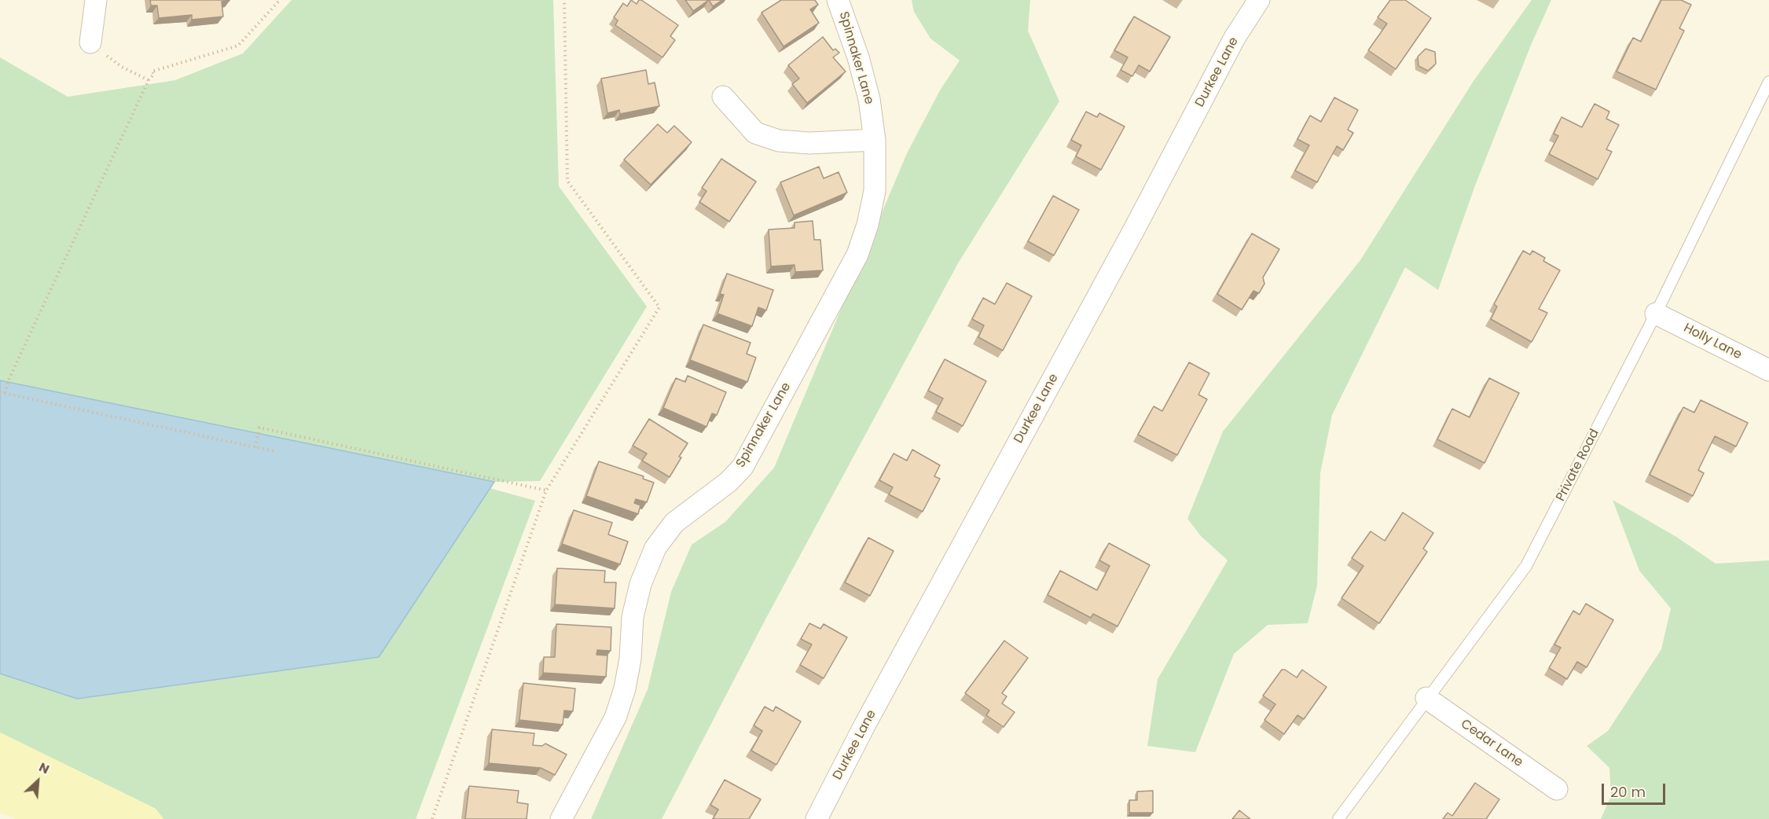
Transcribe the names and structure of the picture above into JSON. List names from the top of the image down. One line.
{"streets":{"street":["Spinnaker Lane","Durkee Lane","Holly Lane","Cedar Lane"],"lane":["Private Road"]},"crossings":[["Holly Lane","Private Road"],["Private Road","Cedar Lane"]],"scale_bar":"20 m","north":"top right"}
